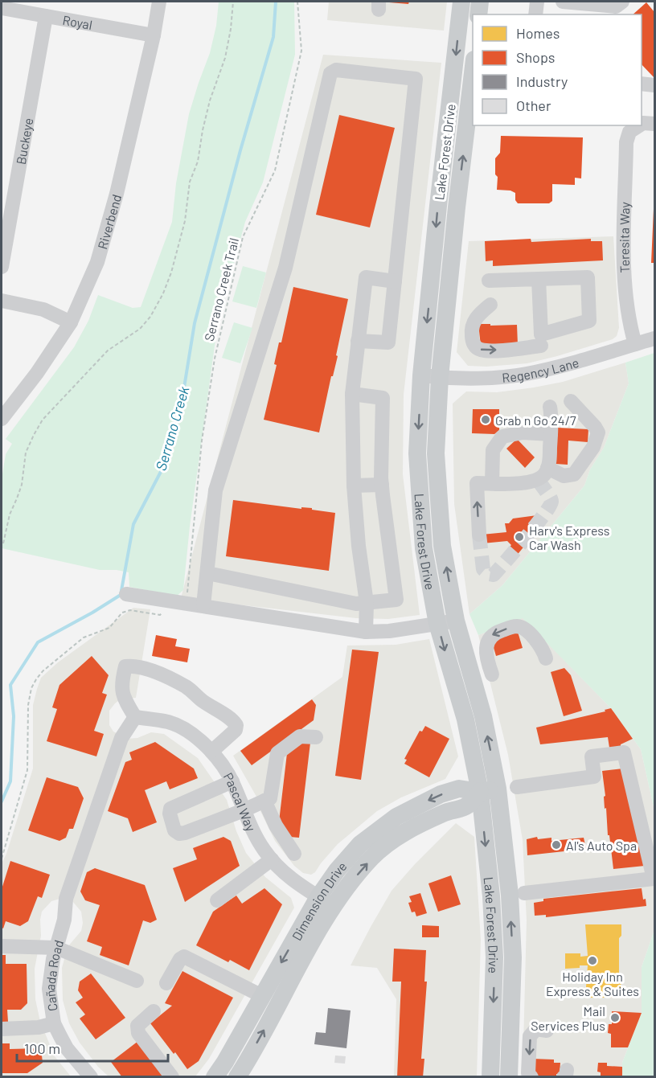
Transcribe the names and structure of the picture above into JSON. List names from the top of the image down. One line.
{"streets":{"main road":["Lake Forest Drive","Dimension Drive"],"street":["Royal","Buckeye","Riverbend","Teresita Way","Regency Lane","Pascal Way","Cañada Road"],"path":["Serrano Creek Trail"]},"crossings":[["Royal","Buckeye"],["Royal","Riverbend"],["Lake Forest Drive","Regency Lane"],["Lake Forest Drive","Dimension Drive"],["Teresita Way","Regency Lane"],["Pascal Way","Dimension Drive"],["Pascal Way","Cañada Road"]],"water":["Serrano Creek"],"places":["Grab n Go 24/7","Harv's Express Car Wash","Al's Auto Spa","Holiday Inn Express & Suites","Mail Services Plus"],"legend":["Homes","Shops","Industry","Other"],"scale_bar":"100 m"}
